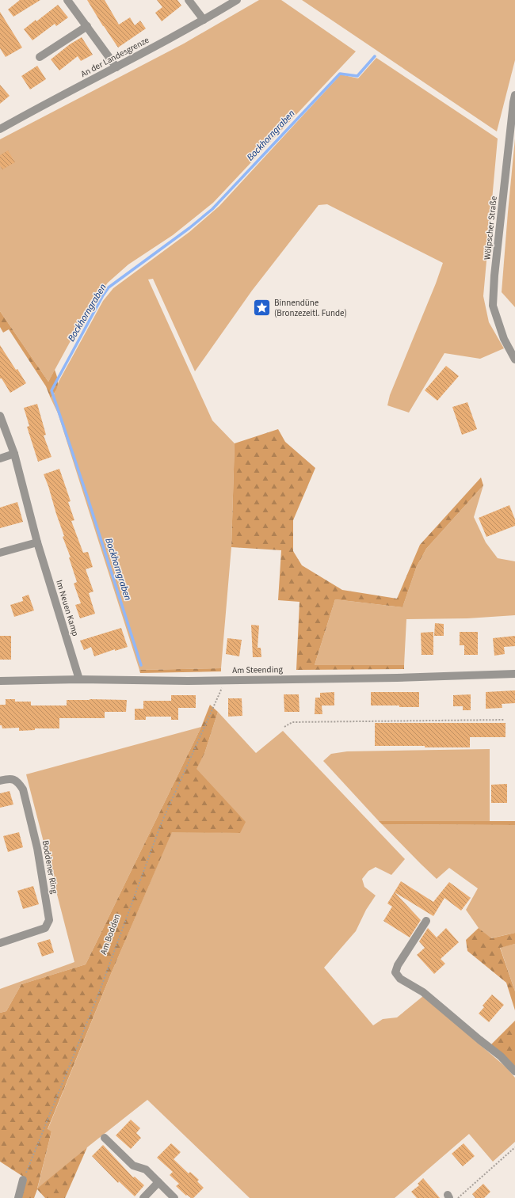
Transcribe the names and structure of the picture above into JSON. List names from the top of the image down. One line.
{"streets":{"street":["An der Landesgrenze","Wölpscher Straße","Im Neuen Kamp","Am Steending","Boddener Ring"],"path":["Am Bodden"]},"crossings":[["Im Neuen Kamp","Am Steending"],["Am Steending","Am Bodden"]],"water":["Bockhorngraben"],"places":{"place":["Binnendüne (Bronzezeitl. Funde)"]}}
